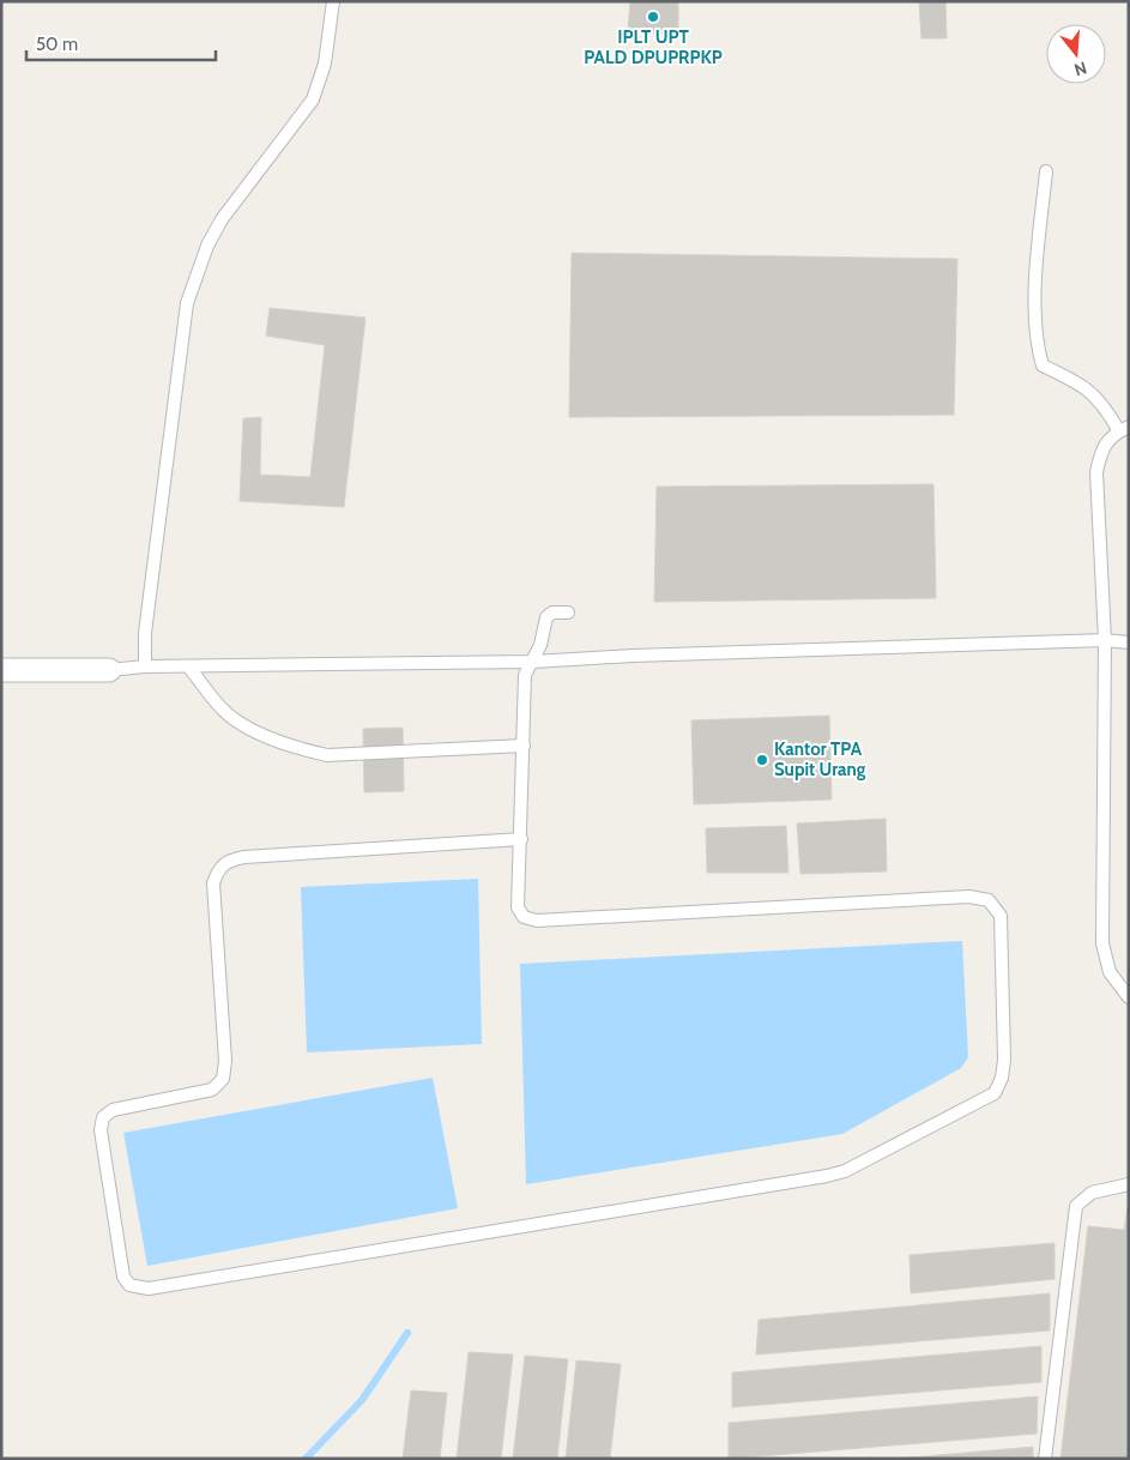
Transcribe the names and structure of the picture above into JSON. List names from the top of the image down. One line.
{"places":["IPLT UPT PALD DPUPRPKP","Kantor TPA Supit Urang"],"scale_bar":"50 m","north":"bottom"}
